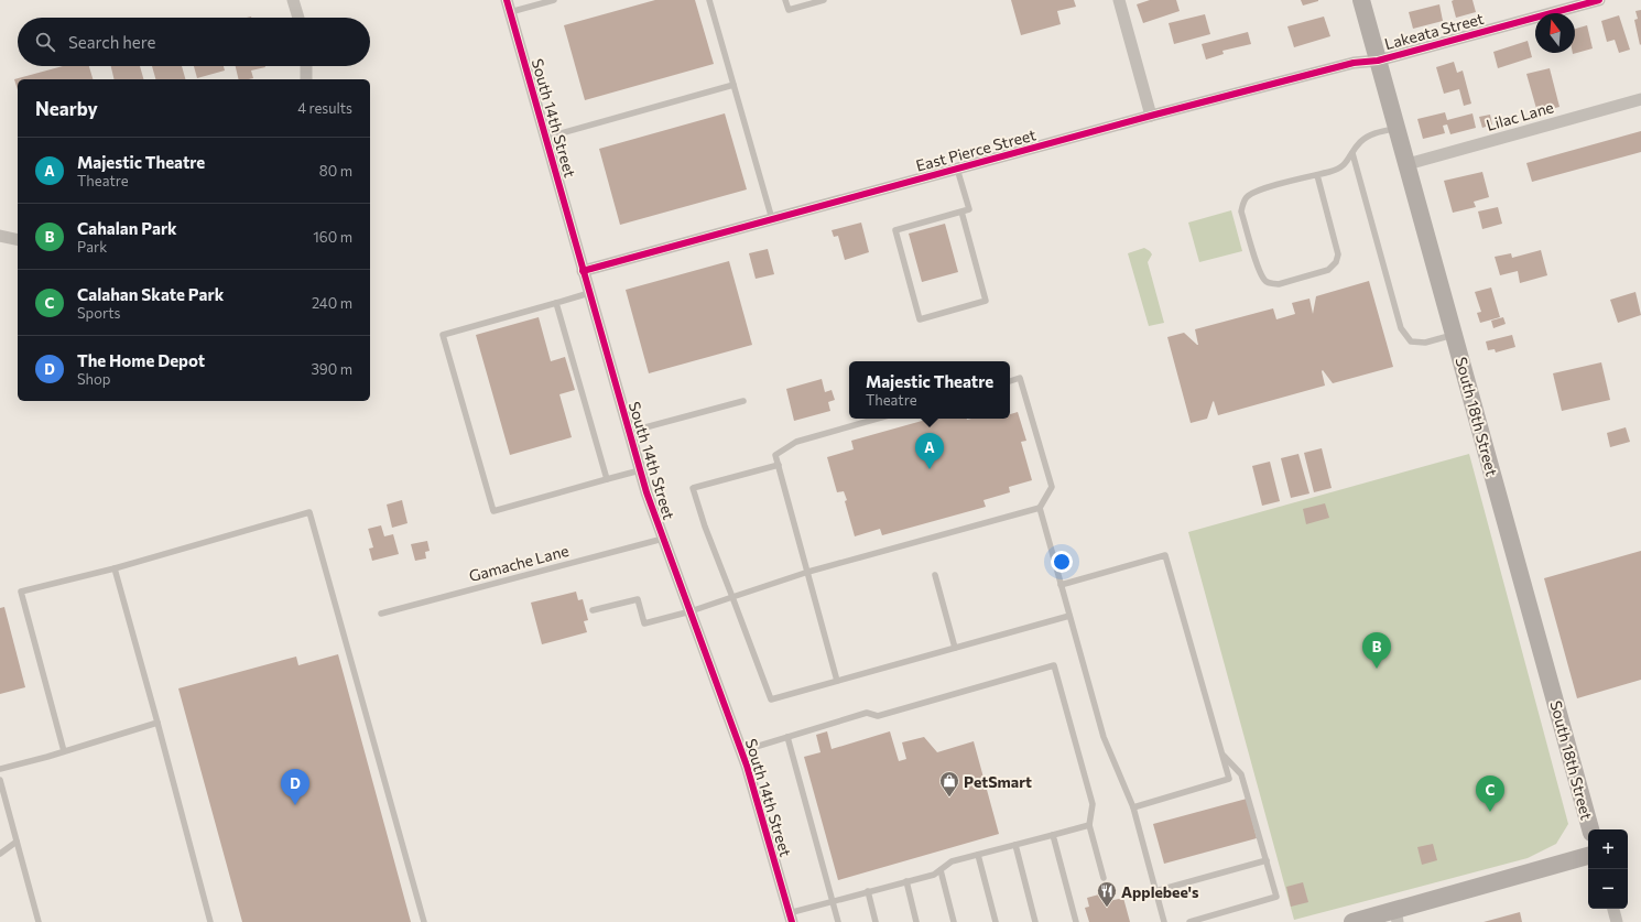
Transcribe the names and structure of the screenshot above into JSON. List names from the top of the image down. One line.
{"streets":{"street":["Lakeata Street","Lilac Lane","South 14th Street","East Pierce Street","South 18th Street"],"lane":["Gamache Lane"]},"crossings":[["Lakeata Street","East Pierce Street"],["Lakeata Street","South 18th Street"],["Lilac Lane","South 18th Street"],["South 14th Street","East Pierce Street"],["South 14th Street","Gamache Lane"],["East Pierce Street","South 18th Street"]],"places":{"shop":["PetSmart"],"restaurant":["Applebee's"]},"north":"top","page":{"search":"Search here","heading":["Nearby","4 results"],"list":[{"mark":"A","name":"Majestic Theatre","note":"Theatre","value":"80 m"},{"mark":"B","name":"Cahalan Park","note":"Park","value":"160 m"},{"mark":"C","name":"Calahan Skate Park","note":"Sports","value":"240 m"},{"mark":"D","name":"The Home Depot","note":"Shop","value":"390 m"}],"popup":["Majestic Theatre","Theatre"],"pins":["A","B","D","C"],"map_buttons":["+","−"]}}
